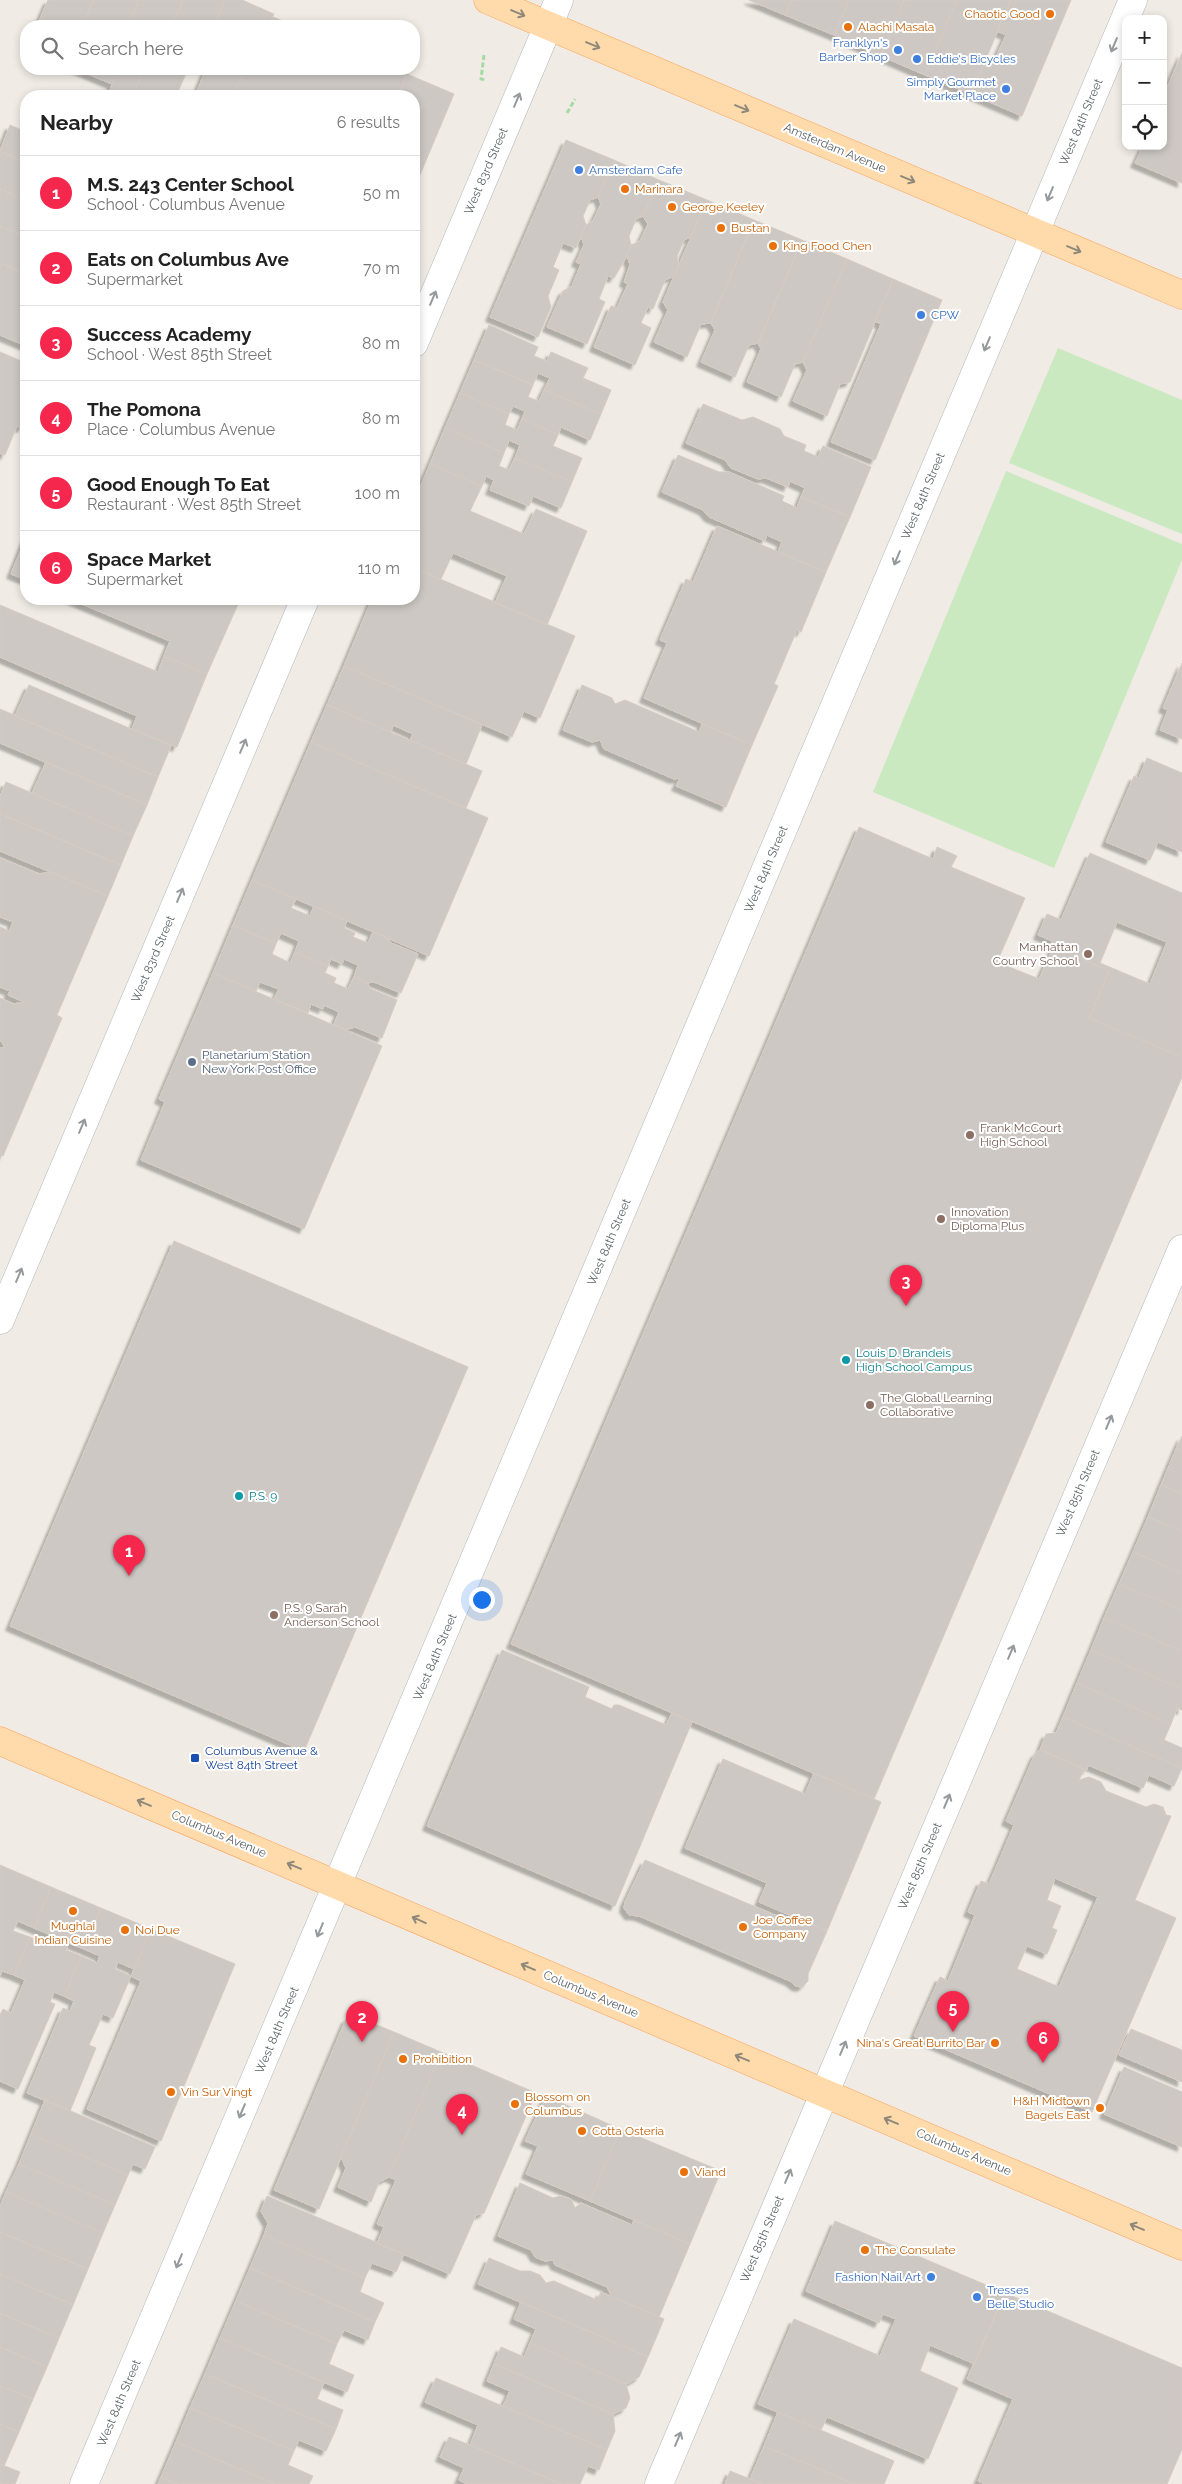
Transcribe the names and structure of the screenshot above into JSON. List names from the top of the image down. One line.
{"streets":{"main road":["Amsterdam Avenue","Columbus Avenue"],"street":["West 84th Street","West 83rd Street","West 85th Street"]},"crossings":[["West 84th Street","Amsterdam Avenue"],["West 84th Street","Columbus Avenue"],["Amsterdam Avenue","West 83rd Street"],["West 85th Street","Columbus Avenue"]],"one_way":["West 84th Street","Amsterdam Avenue","West 83rd Street","West 85th Street","Columbus Avenue"],"places":{"other":["Chaotic Good","Alachi Masala","Franklyn's Barber Shop","Eddie's Bicycles","Simply Gourmet Market Place","Amsterdam Cafe","Marinara","George Keeley","Bustan","King Food Chen","CPW","Manhattan Country School","Planetarium Station New York Post Office","Frank McCourt High School","Innovation Diploma Plus","Louis D. Brandeis High School Campus","The Global Learning Collaborative","P.S. 9","P.S. 9 Sarah Anderson School","Mughlai Indian Cuisine","Joe Coffee Company","Noi Due","Nina's Great Burrito Bar","Prohibition","Vin Sur Vingt","Blossom on Columbus","H&H Midtown Bagels East","Cotta Osteria","Viand","The Consulate","Fashion Nail Art","Tresses Belle Studio"],"transit":["Columbus Avenue & West 84th Street"]},"page":{"map_buttons":["+","−"],"search":"Search here","heading":["Nearby","6 results"],"list":[{"mark":"1","name":"M.S. 243 Center School","note":"School · Columbus Avenue","value":"50 m"},{"mark":"2","name":"Eats on Columbus Ave","note":"Supermarket","value":"70 m"},{"mark":"3","name":"Success Academy","note":"School · West 85th Street","value":"80 m"},{"mark":"4","name":"The Pomona","note":"Place · Columbus Avenue","value":"80 m"},{"mark":"5","name":"Good Enough To Eat","note":"Restaurant · West 85th Street","value":"100 m"},{"mark":"6","name":"Space Market","note":"Supermarket","value":"110 m"}],"pins":["3","1","5","2","6","4"]}}
